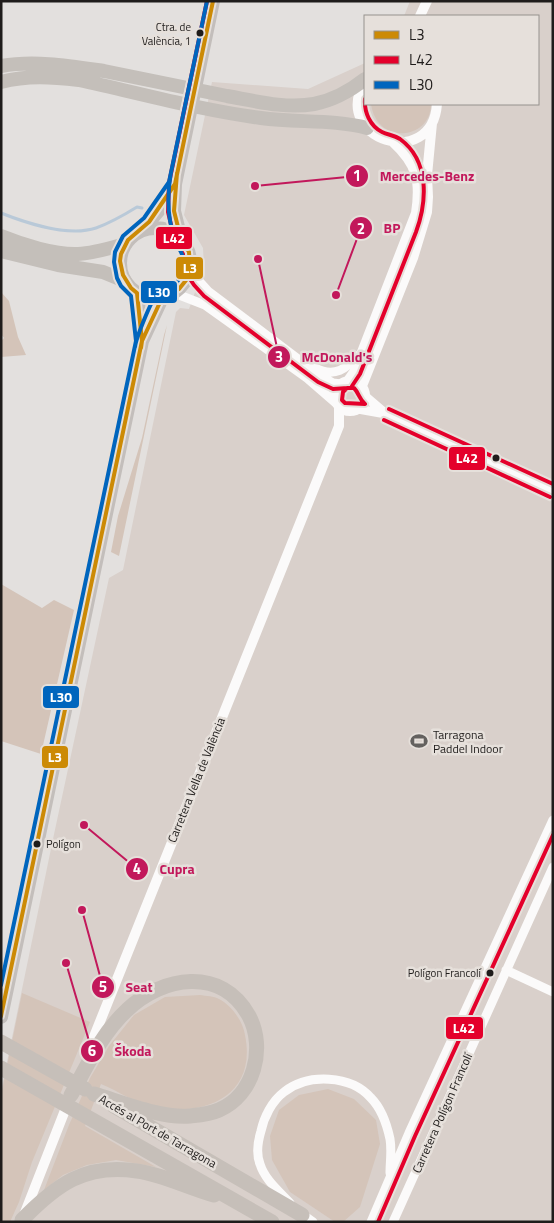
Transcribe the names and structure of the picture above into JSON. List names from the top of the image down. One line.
{"streets":{"highway":["Accés al Port de Tarragona"],"street":["Carretera Vella de València","Carretera Polígon Francolí"]},"places":{"other":["Ctra. de València, 1","Mercedes-Benz","McDonald's","BP","Cupra","Polígon","Seat","Škoda","Polígon Francolí"],"sports":["Tarragona Paddel Indoor"]},"lines":["transit line L3","transit line L42","transit line L30"],"legend":["L3","L42","L30"]}
